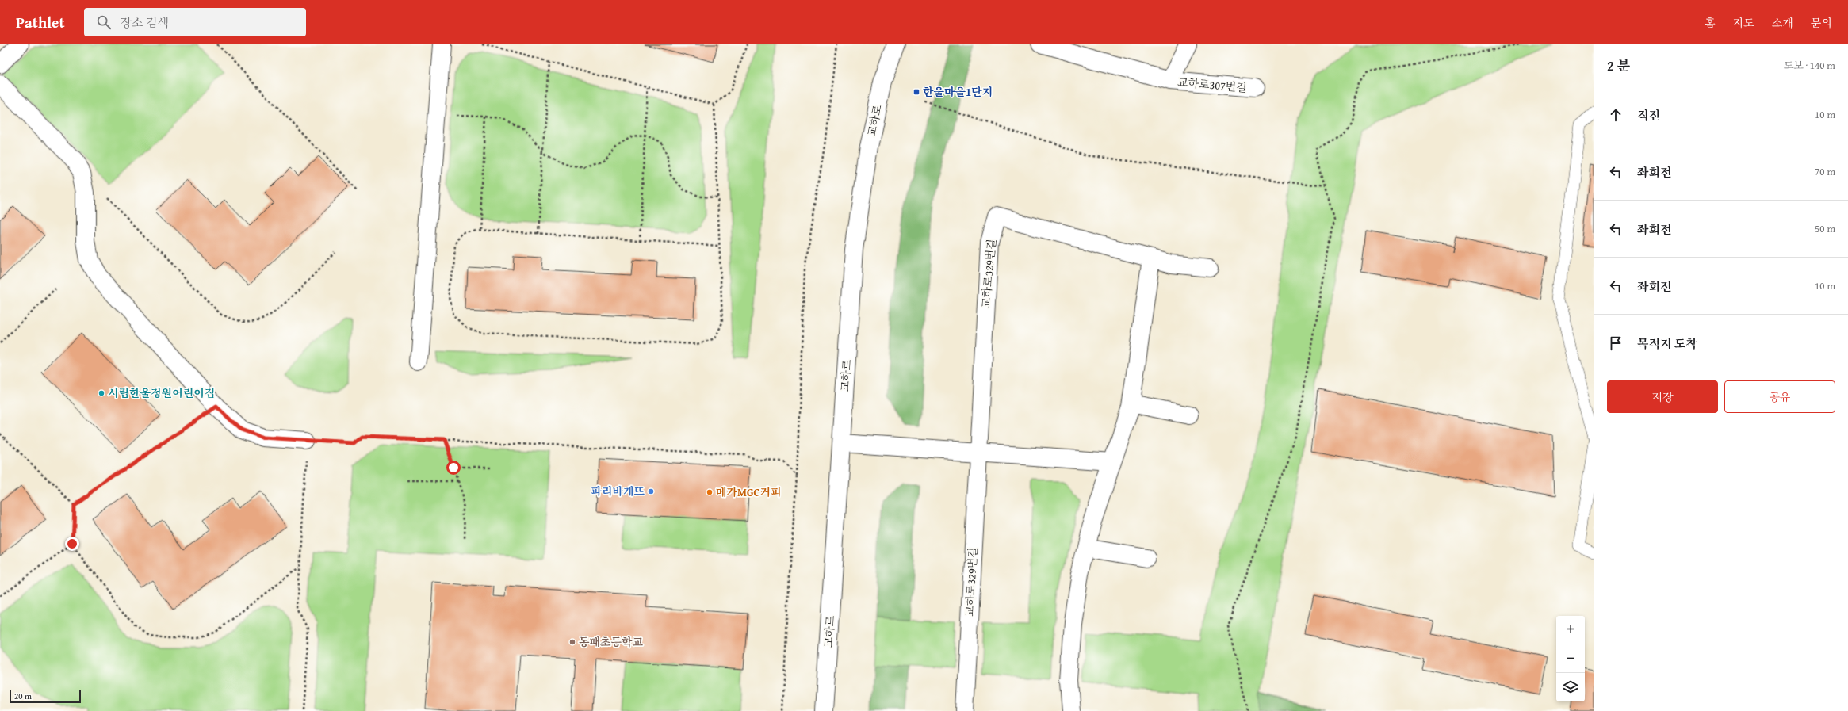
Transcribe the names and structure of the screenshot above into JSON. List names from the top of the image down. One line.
{"streets":{"street":["교하로307번길","교하로","교하로329번길"]},"places":{"transit":["한울마을1단지"],"other":["시립한울정원어린이집","파리바게뜨","메가MGC커피","동패초등학교"]},"scale_bar":"20 m","page":{"header":"Pathlet","search":"장소 검색","nav":["홈","지도","소개","문의"],"heading":["2 분","도보 · 140 m"],"list":[["직진","10 m"],["좌회전","70 m"],["좌회전","50 m"],["좌회전","10 m"],"목적지 도착"],"buttons":["저장","공유"],"map_buttons":["+","−"],"scale":"20 m"}}
